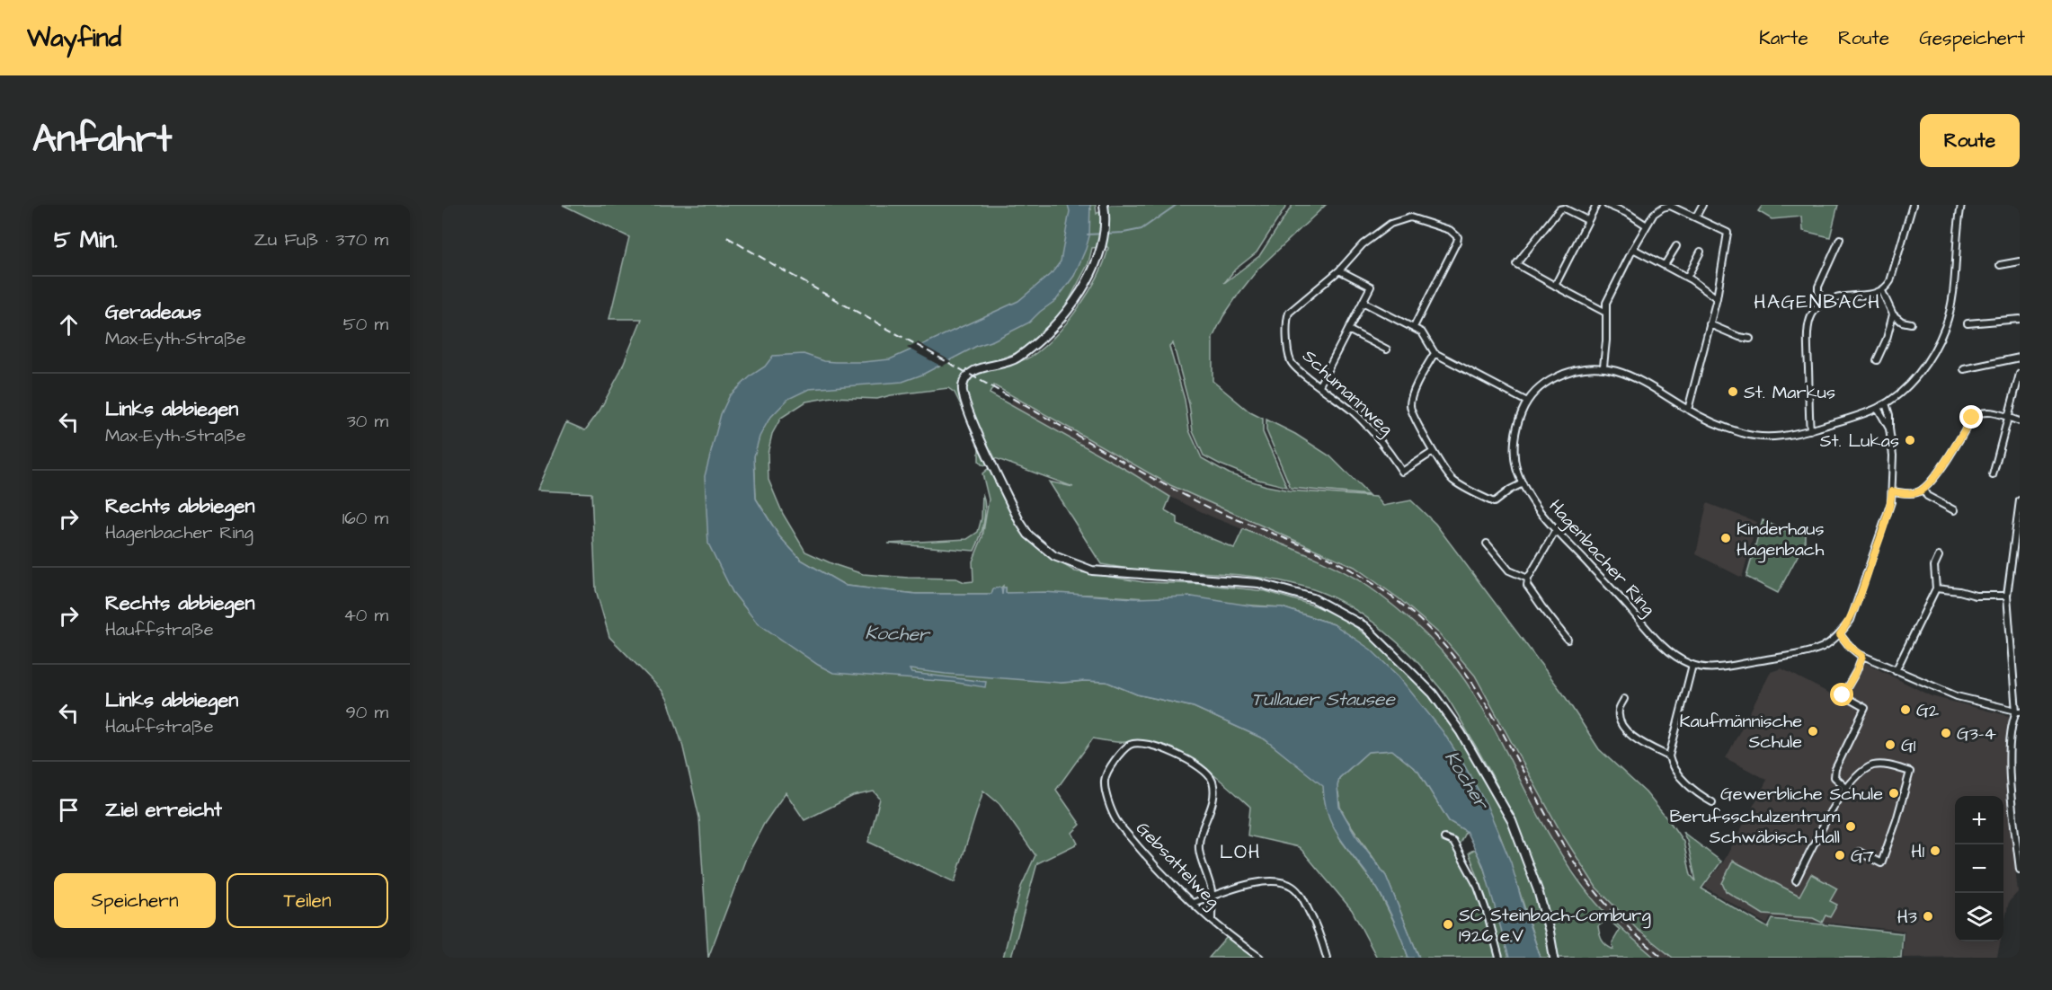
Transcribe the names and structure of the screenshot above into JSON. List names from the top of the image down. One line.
{"streets":{"street":["Schumannweg","Hagenbacher Ring","Gebsattelweg"]},"districts":["HAGENBACH","LOH"],"water":["Kocher","Tullauer Stausee"],"places":["St. Markus","St. Lukas","Kinderhaus Hagenbach","G2","Kaufmännische Schule","G3-4","G1","Gewerbliche Schule","Berufsschulzentrum Schwäbisch Hall","H1","G7","H3","SC Steinbach-Comburg 1926 e.V"],"page":{"header":"Wayfind","nav":["Karte","Route","Gespeichert"],"title":"Anfahrt","buttons":["Route",["Speichern","Teilen"]],"heading":["5 Min.","Zu Fuß · 370 m"],"list":[["Geradeaus","Max-Eyth-Straße","50 m"],["Links abbiegen","Max-Eyth-Straße","30 m"],["Rechts abbiegen","Hagenbacher Ring","160 m"],["Rechts abbiegen","Hauffstraße","40 m"],["Links abbiegen","Hauffstraße","90 m"],"Ziel erreicht"],"map_buttons":["+","−"]}}
